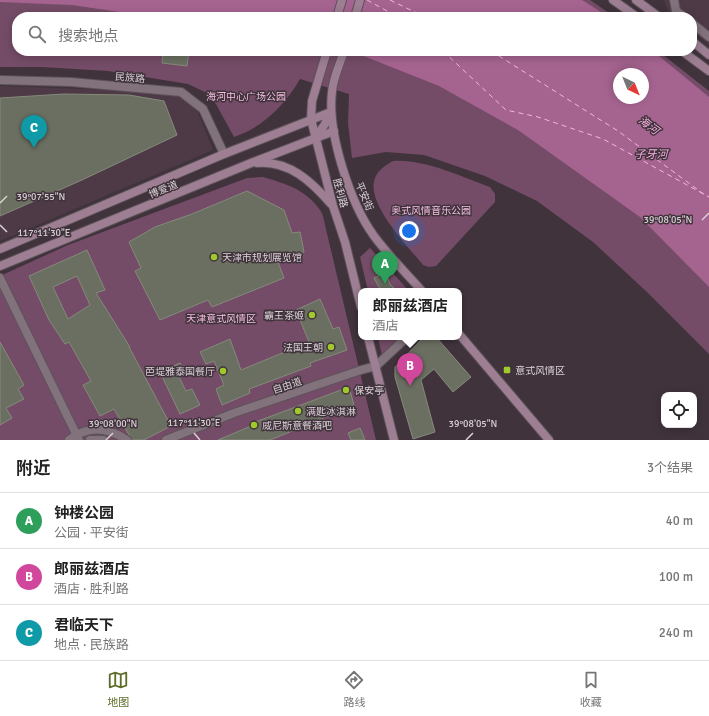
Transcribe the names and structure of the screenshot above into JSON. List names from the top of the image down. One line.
{"streets":{"main road":["博爱道","胜利路","平安街"],"street":["民族路","自由道"]},"crossings":[["民族路","博爱道"],["博爱道","胜利路"],["博爱道","平安街"]],"water":["海河","子牙河"],"parks":["海河中心广场公园","奥式风情音乐公园","天津意式风情区"],"places":{"other":["天津市规划展览馆","霸王茶姬","法国王朝","芭堤雅泰国餐厅","保安亭","满匙冰淇淋","威尼斯意餐酒吧"],"transit":["意式风情区"]},"north":"bottom right","page":{"search":"搜索地点","pins":["C","A","B"],"popup":["郎丽兹酒店","酒店"],"heading":["附近","3个结果"],"list":[{"mark":"A","name":"钟楼公园","note":"公园 · 平安街","value":"40 m"},{"mark":"B","name":"郎丽兹酒店","note":"酒店 · 胜利路","value":"100 m"},{"mark":"C","name":"君临天下","note":"地点 · 民族路","value":"240 m"}],"nav":["地图","路线","收藏"]},"coordinates":["39°07'55\"N","39°08'05\"N","117°11'30\"E","39°08'00\"N"]}
